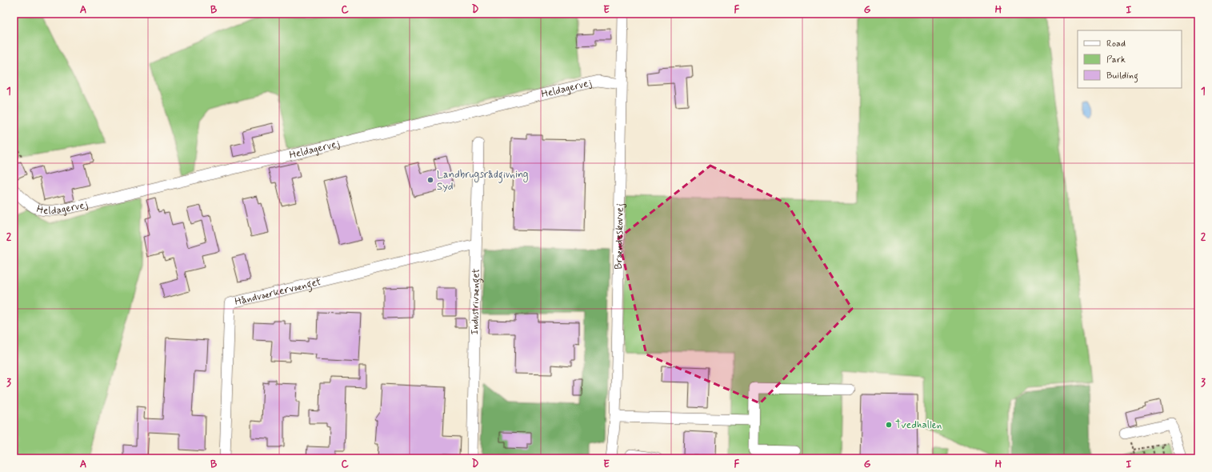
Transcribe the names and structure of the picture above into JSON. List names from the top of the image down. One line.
{"streets":{"street":["Heldagervej","Brændeskovvej","Håndværkervænget","Industrivænget"]},"crossings":[["Heldagervej","Brændeskovvej"],["Håndværkervænget","Industrivænget"]],"places":["Landbrugsrådgivning Syd","Tvedhallen"],"legend":["Road","Park","Building"],"grid":{"columns":["A","B","C","D","E","F","G","H","I"],"rows":["1","2","3"]}}
